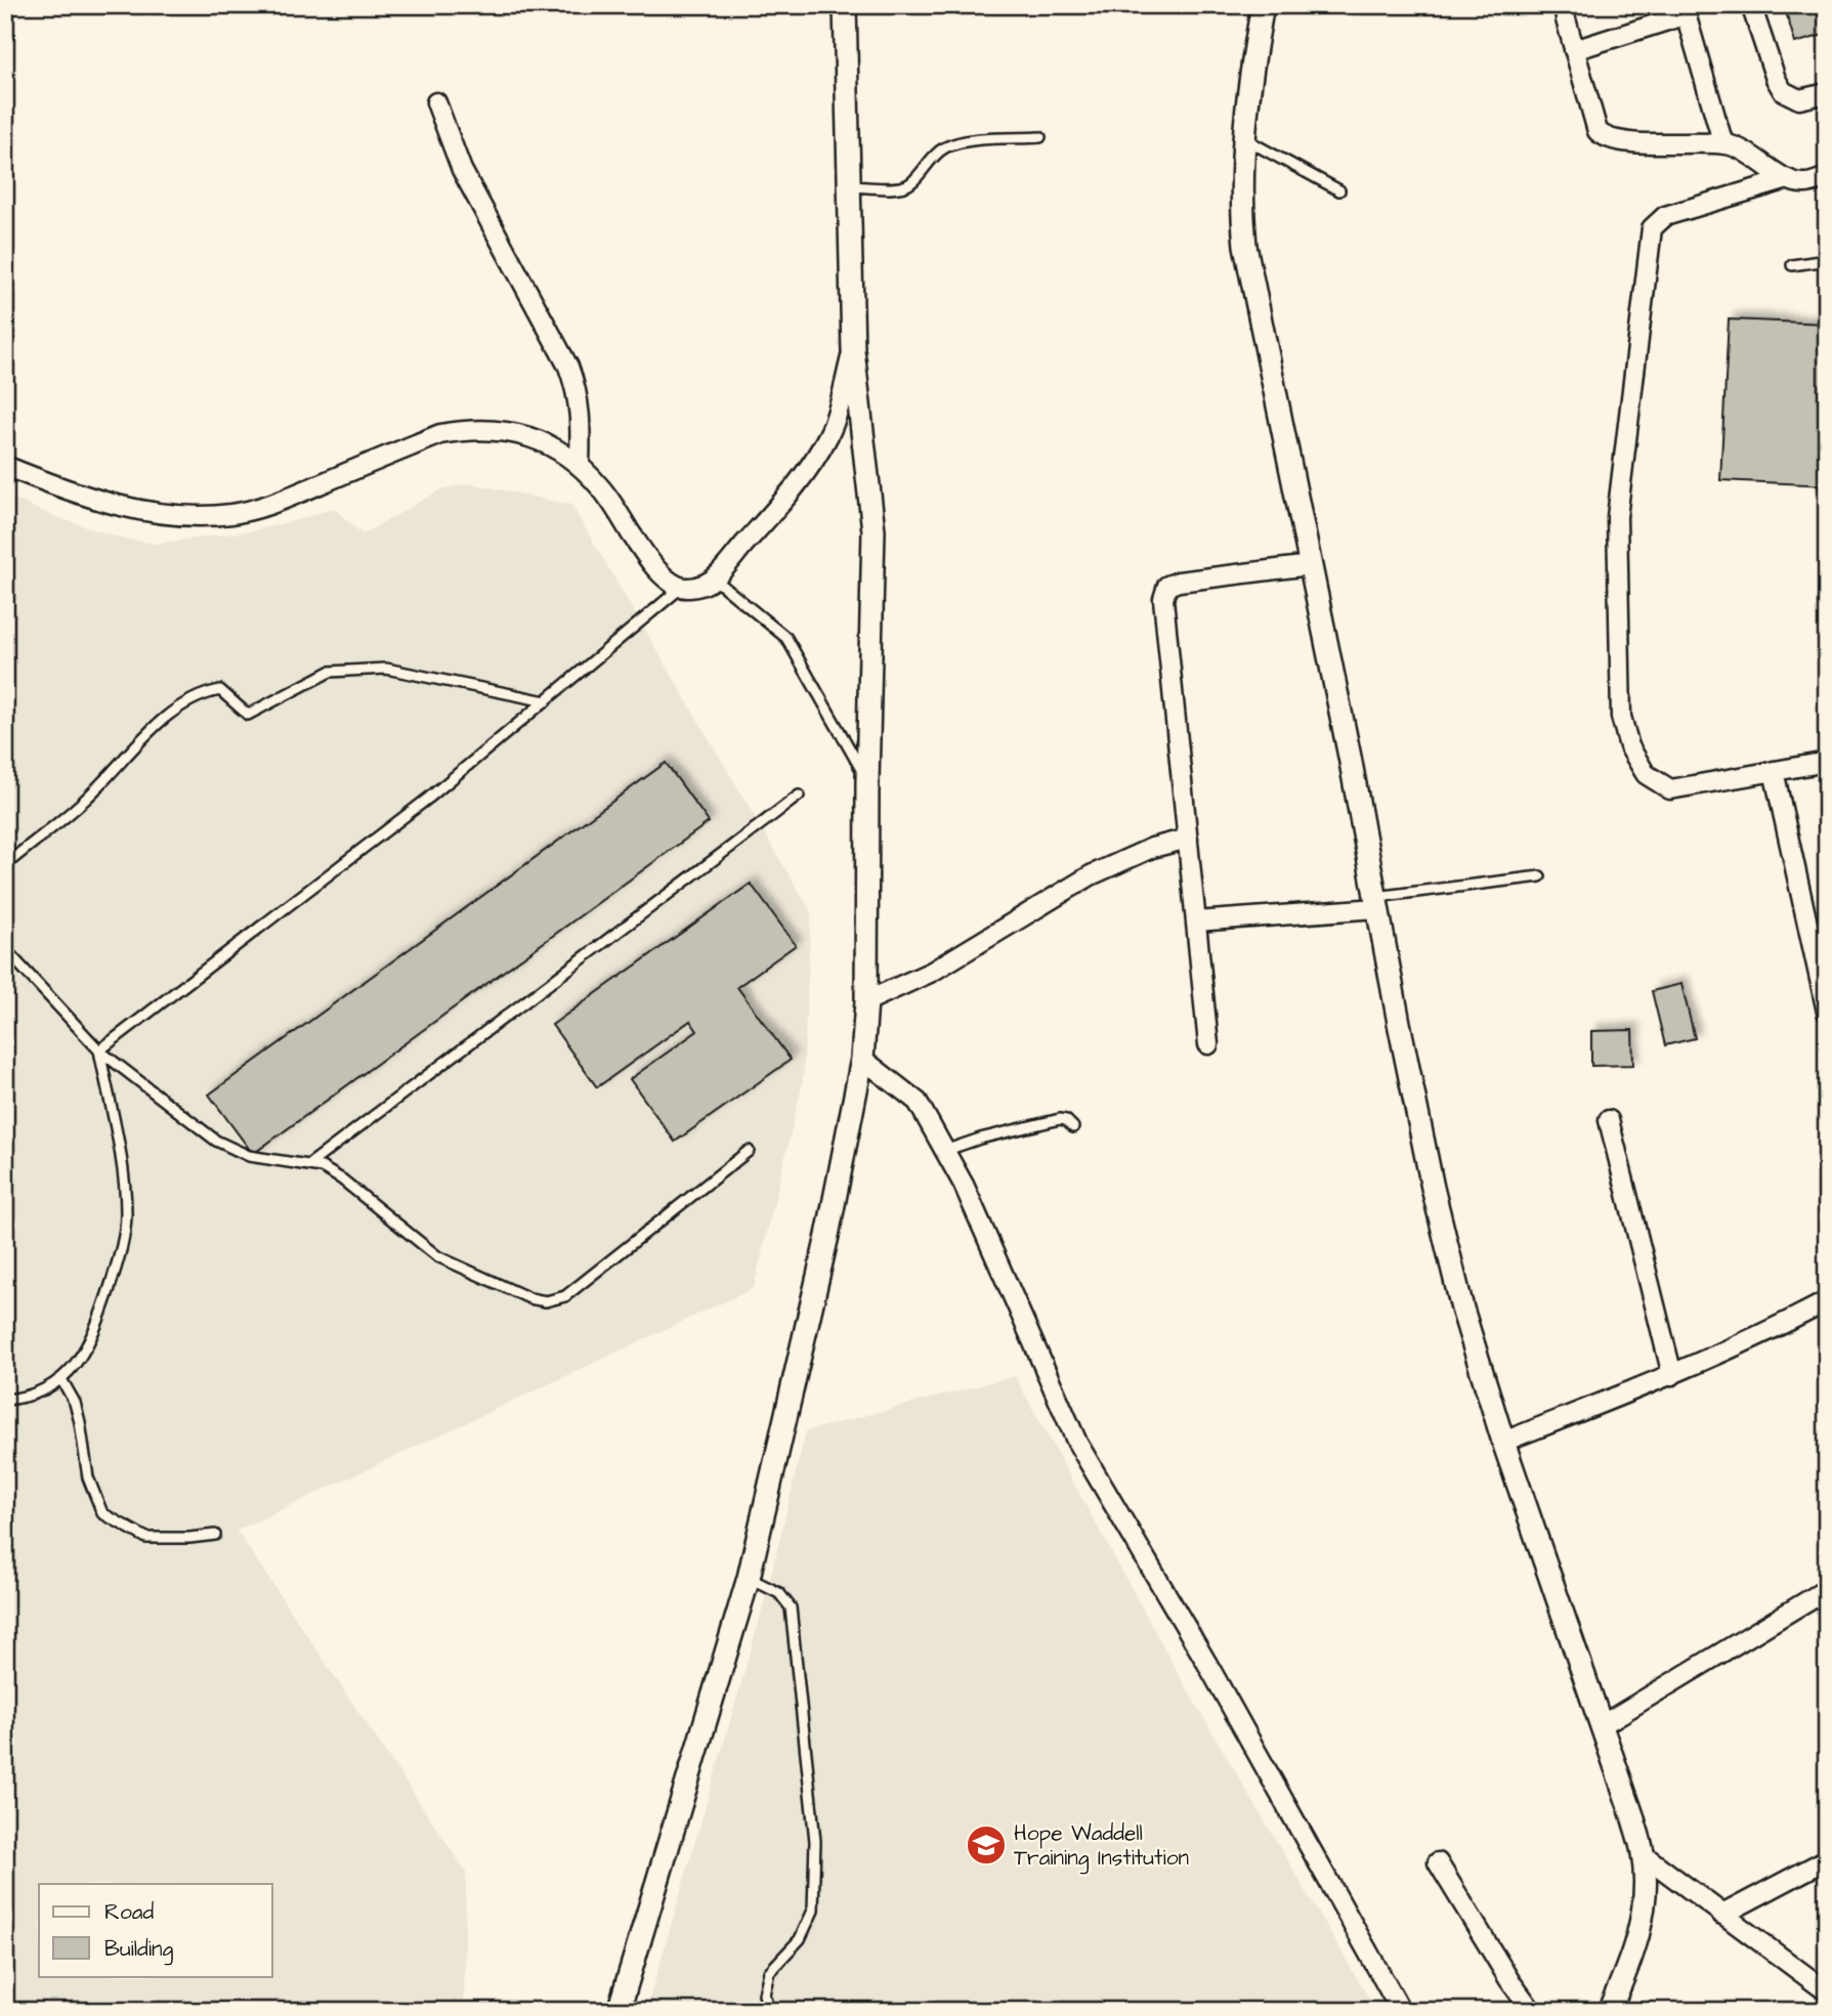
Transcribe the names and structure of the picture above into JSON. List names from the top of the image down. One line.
{"places":{"school or university":["Hope Waddell Training Institution"]},"legend":["Road","Building"]}
